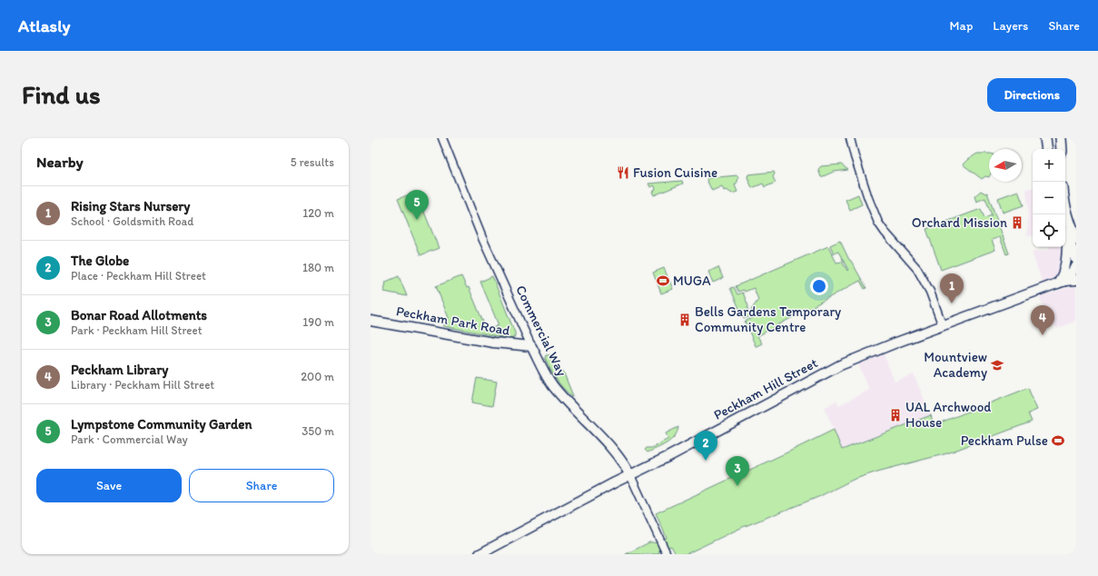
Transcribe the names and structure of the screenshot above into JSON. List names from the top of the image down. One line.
{"streets":{"main road":["Peckham Park Road","Commercial Way","Peckham Hill Street"]},"crossings":[["Peckham Park Road","Commercial Way"],["Commercial Way","Peckham Hill Street"]],"places":{"restaurant":["Fusion Cuisine"],"building":["Orchard Mission","Bells Gardens Temporary Community Centre","UAL Archwood House"],"sports":["MUGA","Peckham Pulse"],"school or university":["Mountview Academy"]},"north":"left","page":{"header":"Atlasly","nav":["Map","Layers","Share"],"buttons":["Directions",["Save","Share"]],"title":"Find us","heading":["Nearby","5 results"],"map_buttons":["+","−"],"list":[{"mark":"1","name":"Rising Stars Nursery","note":"School · Goldsmith Road","value":"120 m"},{"mark":"2","name":"The Globe","note":"Place · Peckham Hill Street","value":"180 m"},{"mark":"3","name":"Bonar Road Allotments","note":"Park · Peckham Hill Street","value":"190 m"},{"mark":"4","name":"Peckham Library","note":"Library · Peckham Hill Street","value":"200 m"},{"mark":"5","name":"Lympstone Community Garden","note":"Park · Commercial Way","value":"350 m"}],"pins":["5","1","4","2","3"]}}
